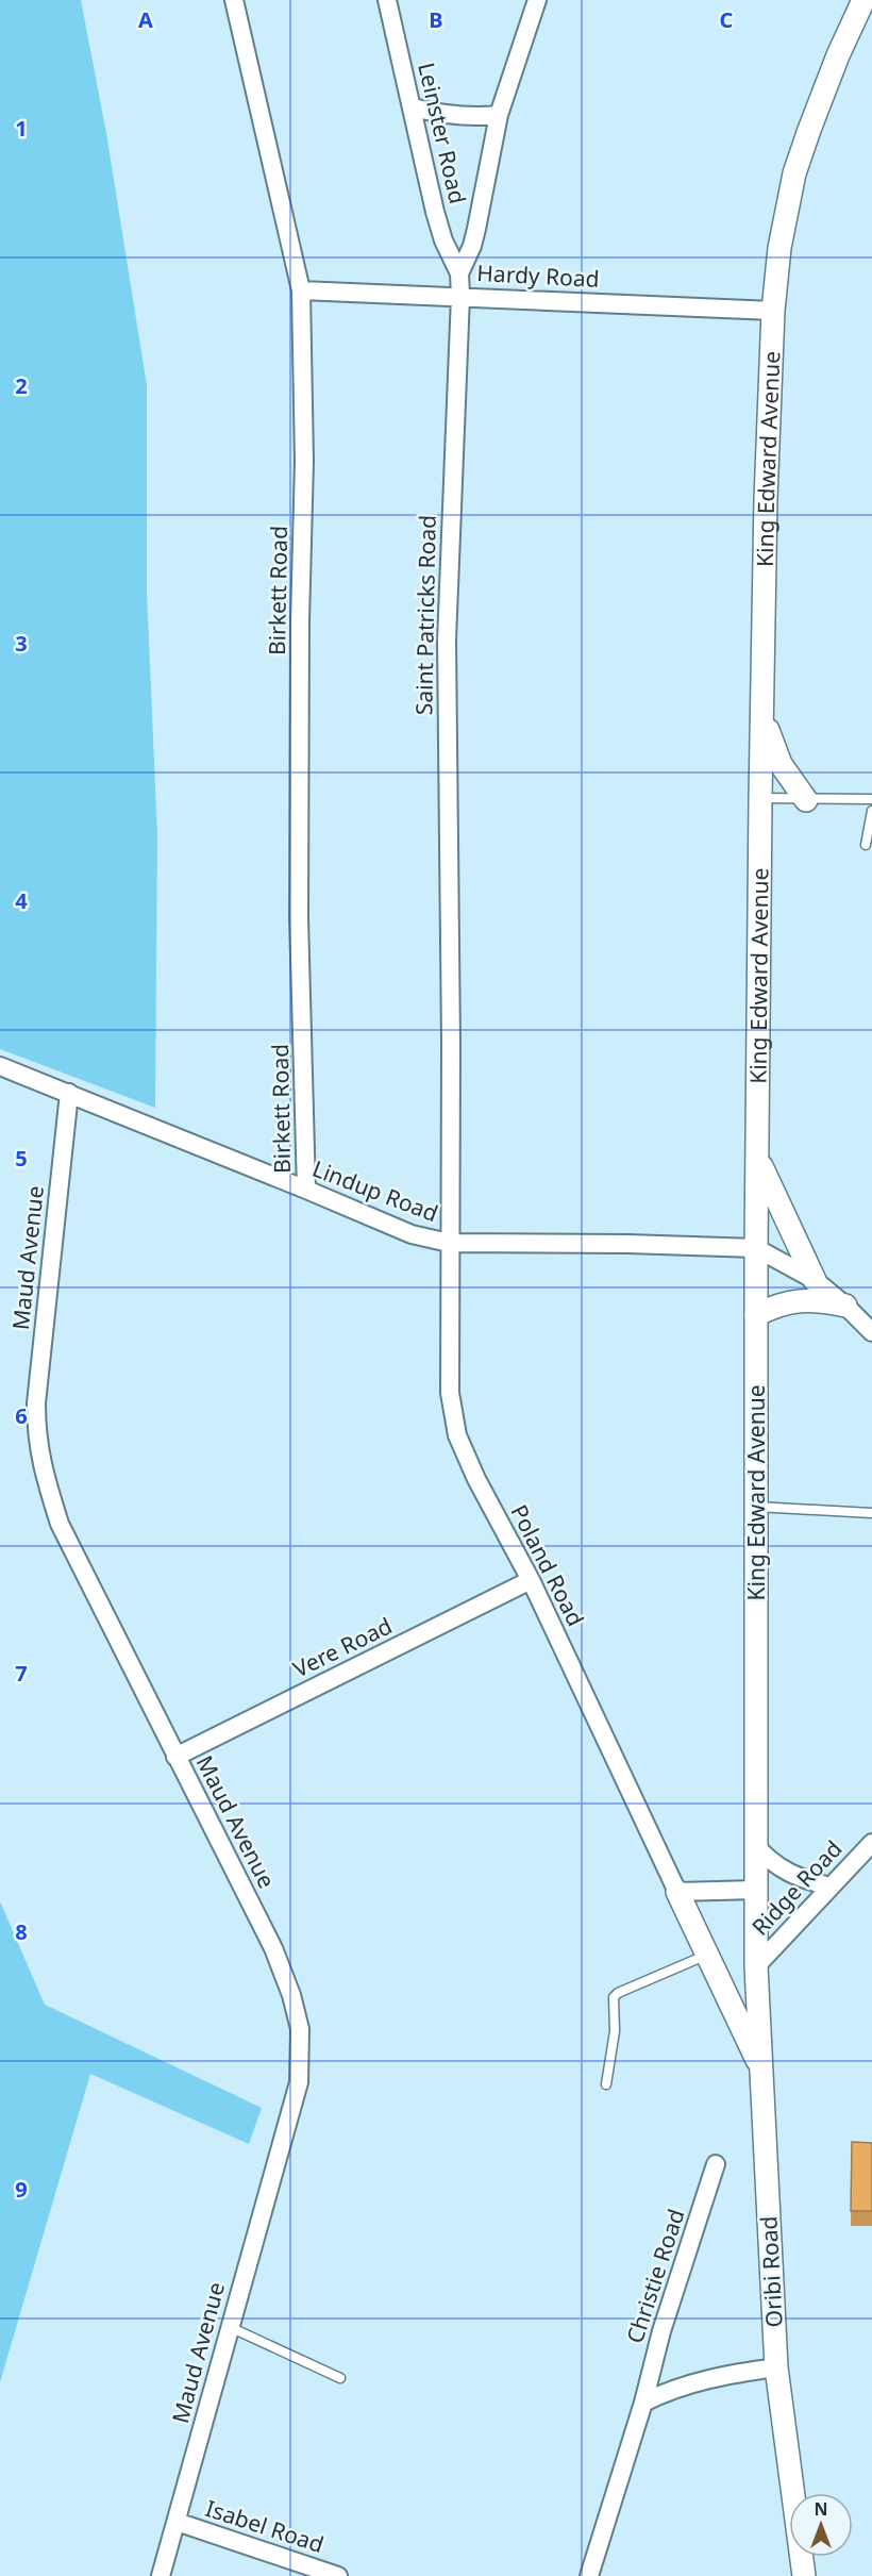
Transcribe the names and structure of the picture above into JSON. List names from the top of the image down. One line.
{"streets":{"street":["Leinster Road","Hardy Road","King Edward Avenue","Birkett Road","Saint Patricks Road","Lindup Road","Maud Avenue","Poland Road","Vere Road","Ridge Road","Oribi Road","Christie Road","Isabel Road"]},"crossings":[["Leinster Road","Saint Patricks Road"],["Hardy Road","King Edward Avenue"],["Hardy Road","Birkett Road"],["Hardy Road","Saint Patricks Road"],["King Edward Avenue","Lindup Road"],["King Edward Avenue","Ridge Road"],["King Edward Avenue","Oribi Road"],["Birkett Road","Lindup Road"],["Saint Patricks Road","Lindup Road"],["Saint Patricks Road","Poland Road"],["Lindup Road","Maud Avenue"],["Lindup Road","Poland Road"],["Maud Avenue","Vere Road"],["Maud Avenue","Isabel Road"],["Poland Road","Vere Road"],["Ridge Road","Oribi Road"]],"north":"top","grid":{"columns":["A","B","C"],"rows":["1","2","3","4","5","6","7","8","9"]}}
